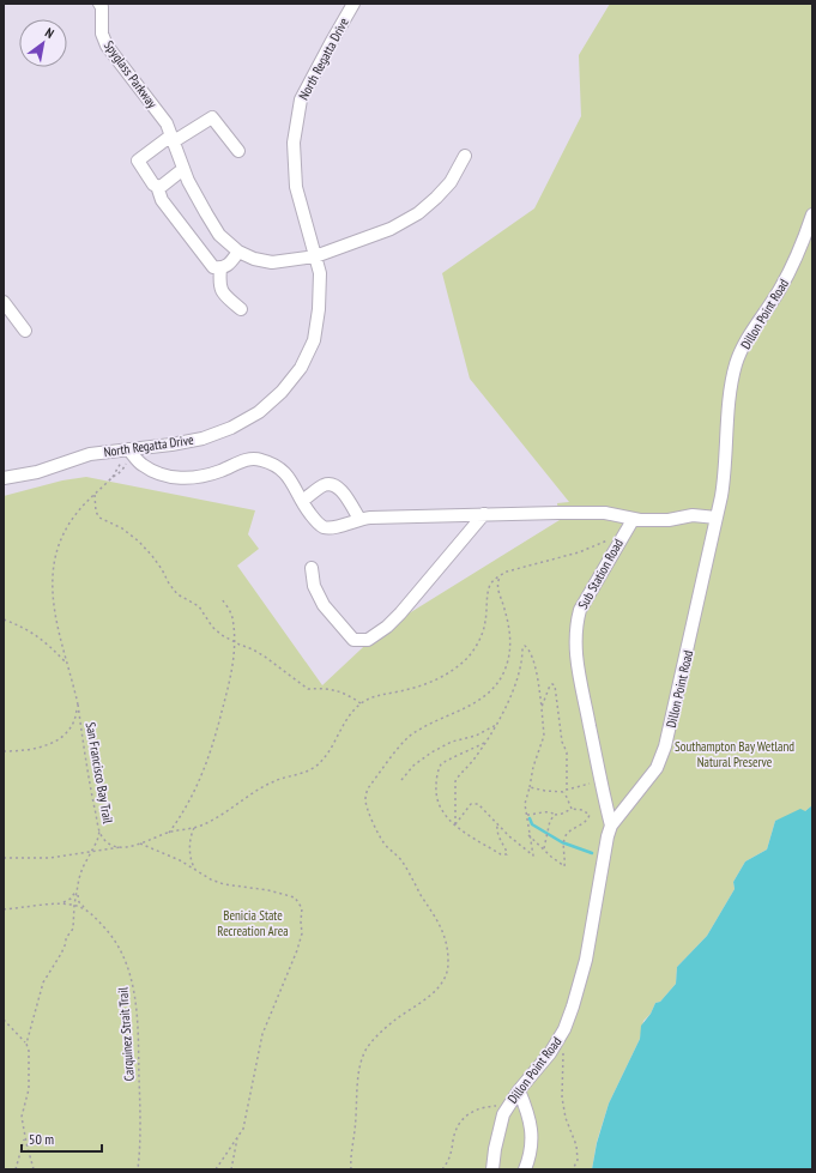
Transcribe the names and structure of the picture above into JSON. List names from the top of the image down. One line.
{"streets":{"street":["North Regatta Drive","Spyglass Parkway","Dillon Point Road","Sub Station Road"],"path":["San Francisco Bay Trail","Carquinez Strait Trail"]},"crossings":[["Dillon Point Road","Sub Station Road"]],"parks":["Southampton Bay Wetland Natural Preserve","Benicia State Recreation Area"],"scale_bar":"50 m","north":"top right"}
